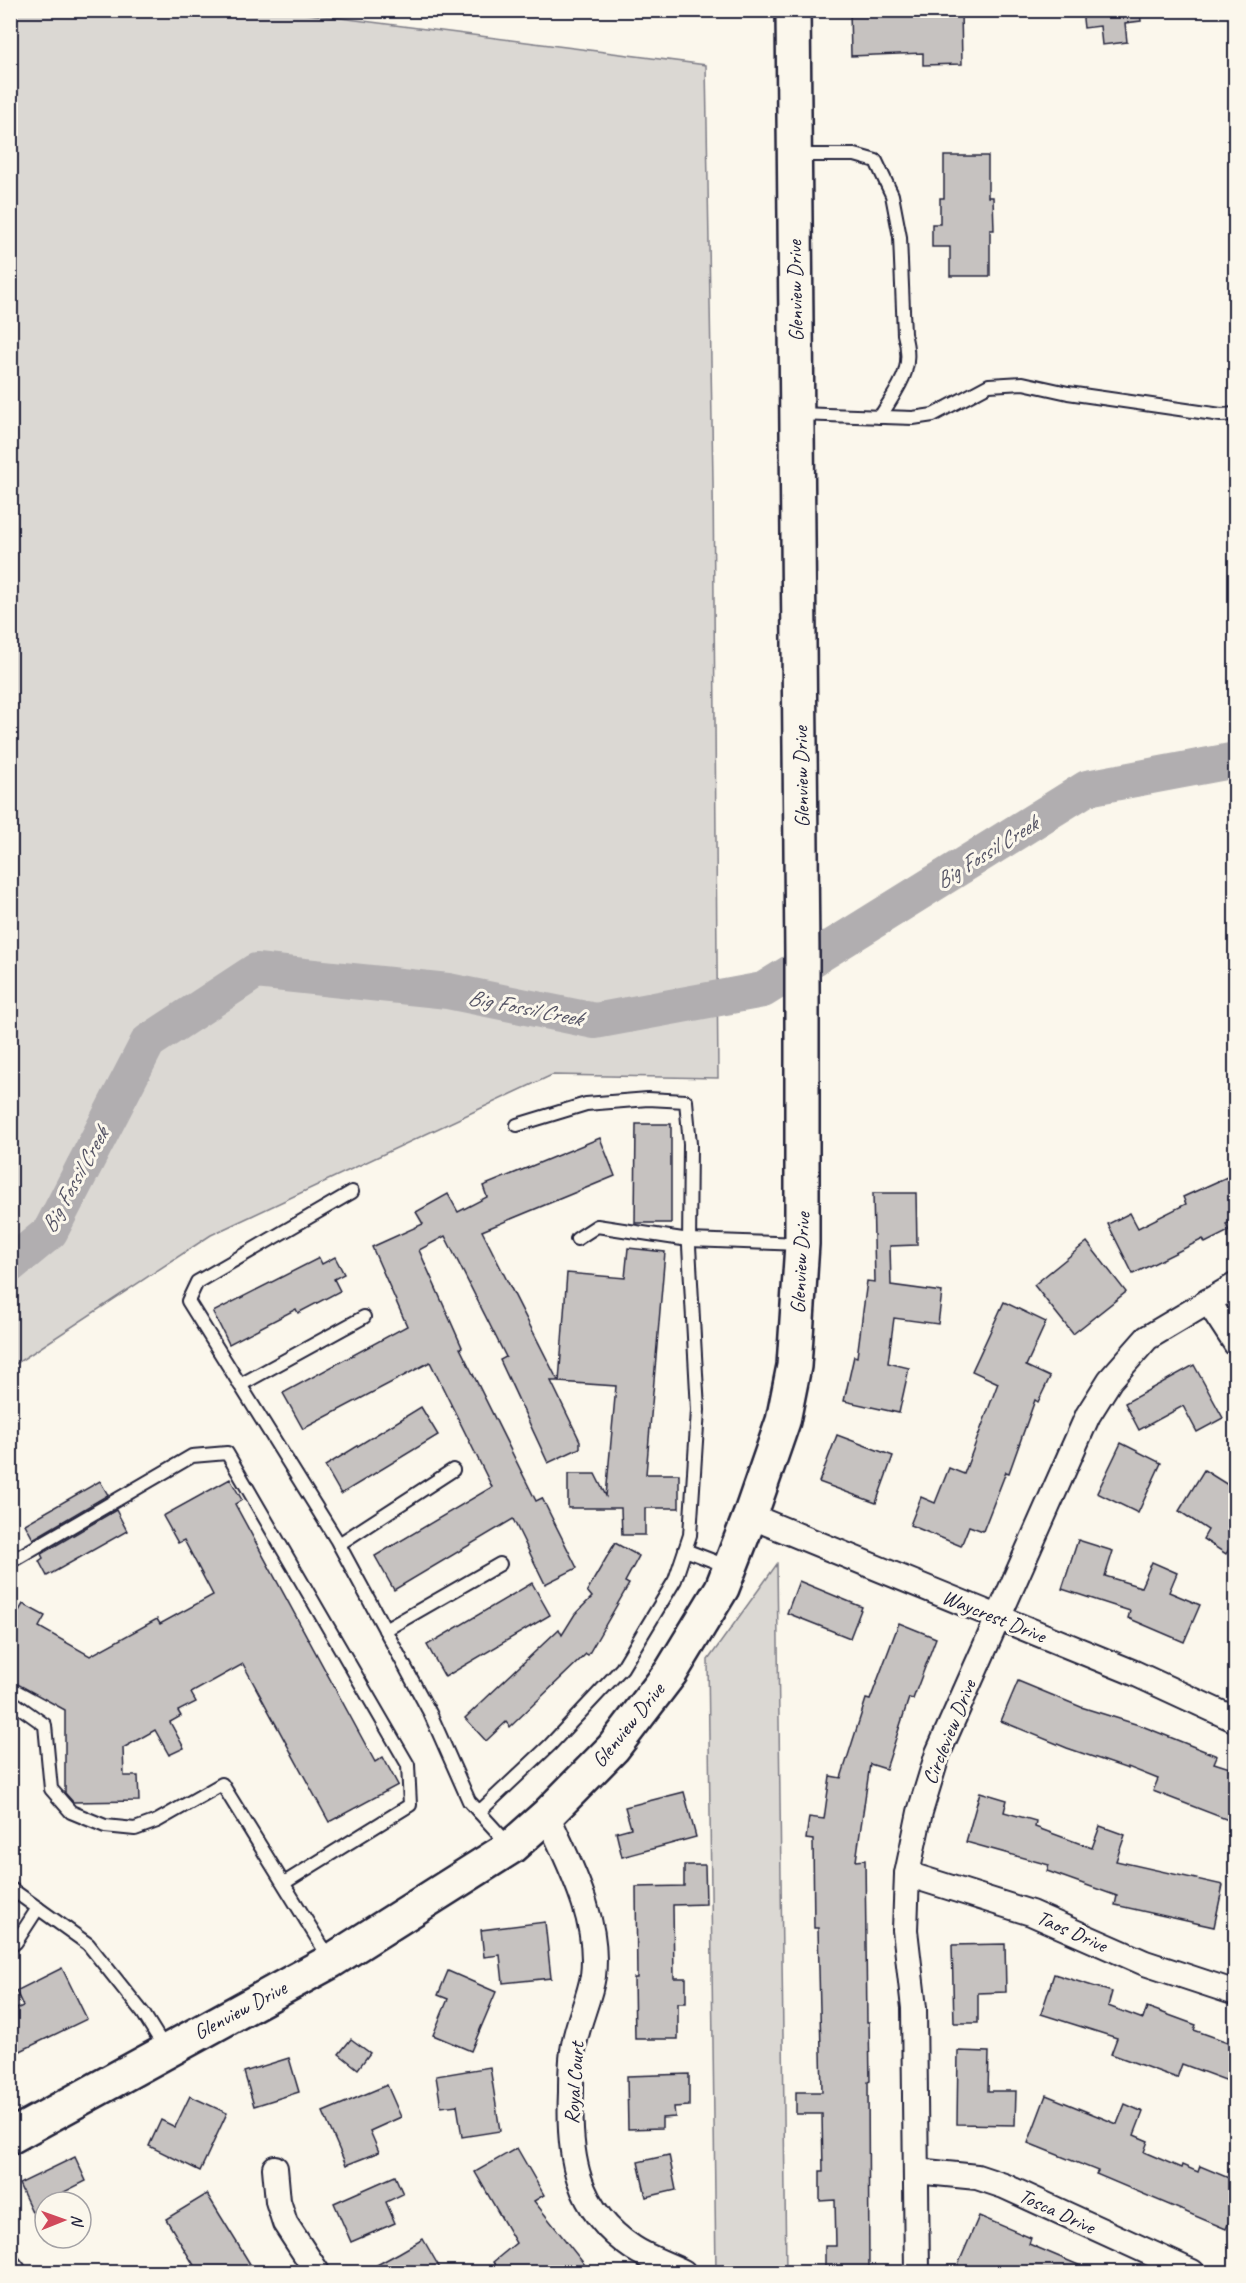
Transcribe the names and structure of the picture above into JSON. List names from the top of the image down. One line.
{"streets":{"main road":["Glenview Drive"],"street":["Waycrest Drive","Circleview Drive","Taos Drive","Royal Court","Tosca Drive"]},"crossings":[["Glenview Drive","Waycrest Drive"],["Glenview Drive","Royal Court"],["Waycrest Drive","Circleview Drive"],["Circleview Drive","Taos Drive"],["Circleview Drive","Tosca Drive"]],"water":["Big Fossil Creek"],"north":"right"}
